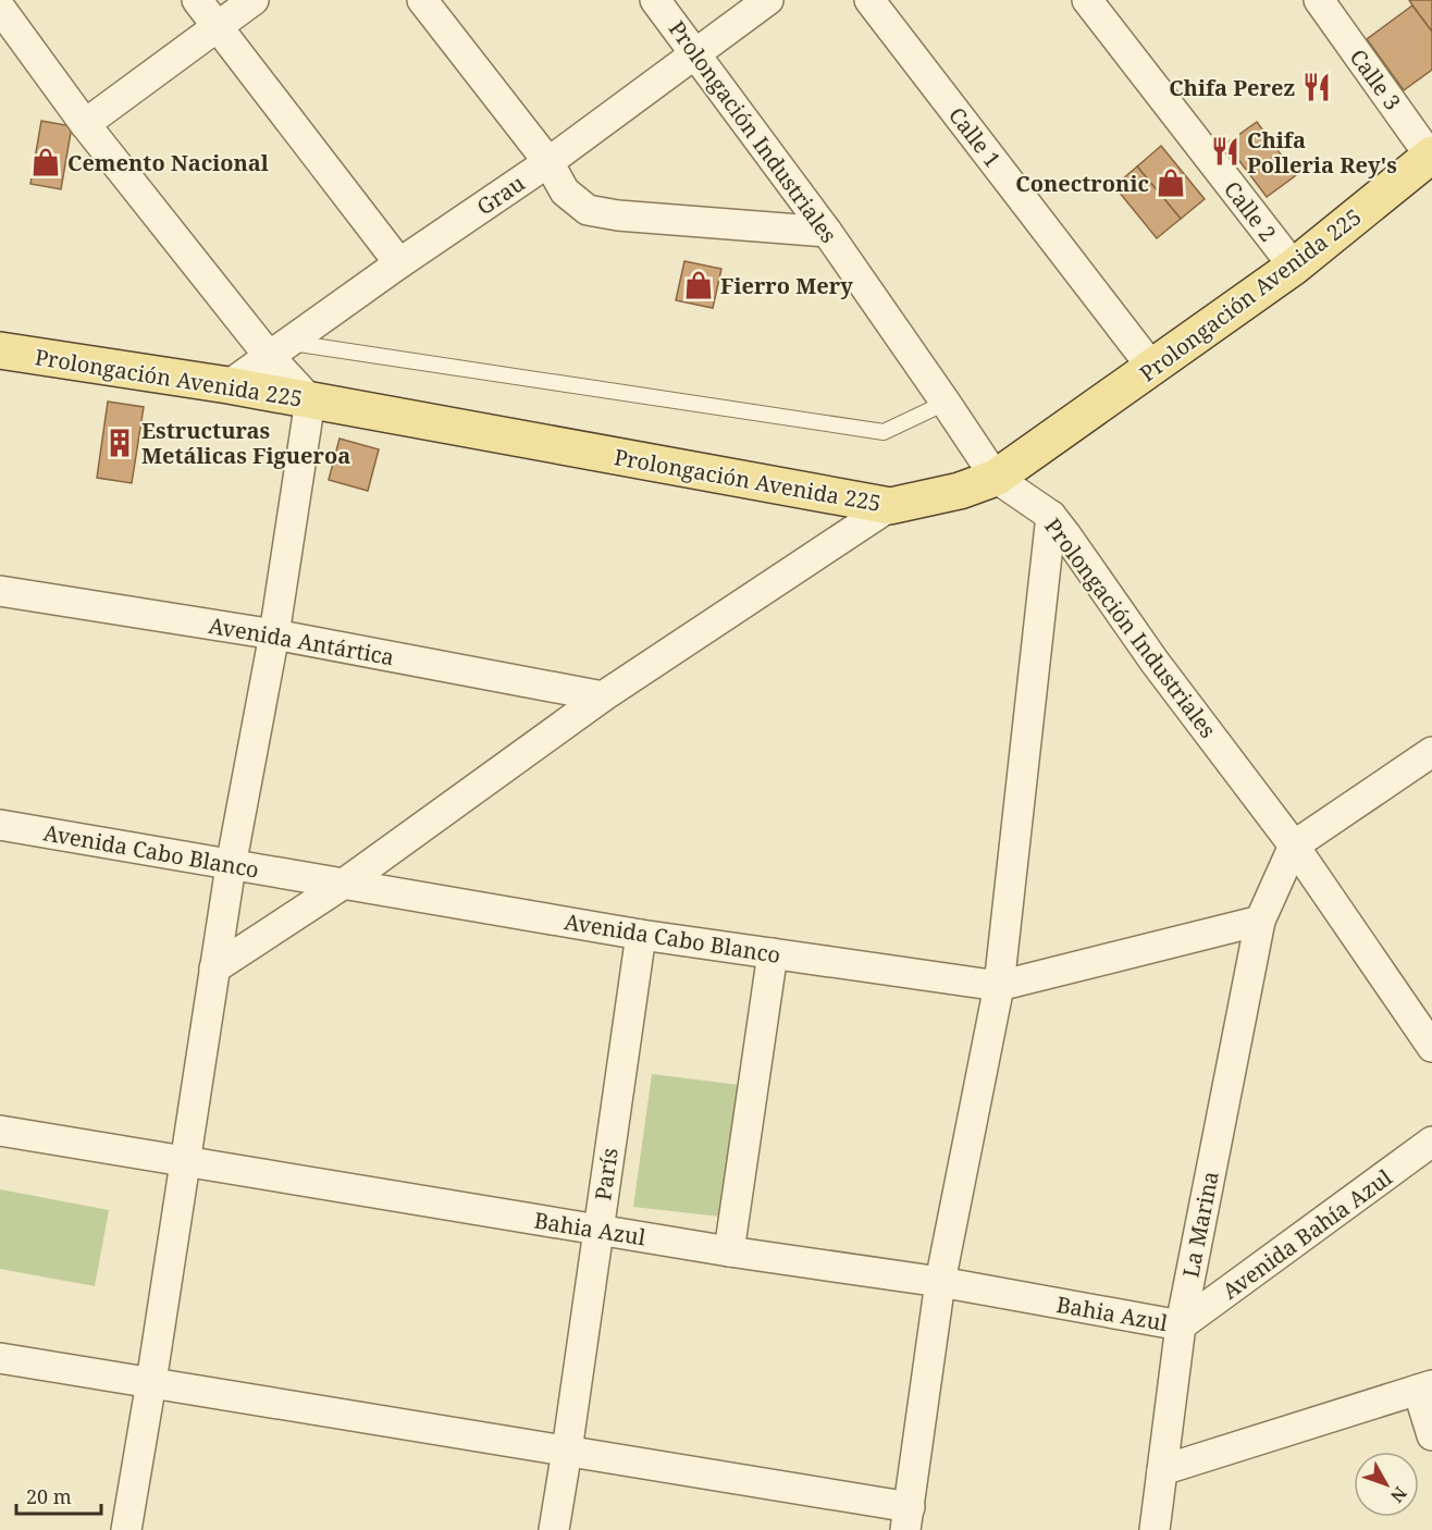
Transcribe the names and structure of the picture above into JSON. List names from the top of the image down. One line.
{"streets":{"main road":["Prolongación Avenida 225"],"street":["Calle 3","Prolongación Industriales","Calle 1","Grau","Calle 2","Avenida Antártica","Avenida Cabo Blanco","París","La Marina","Bahia Azul","Avenida Bahía Azul"]},"crossings":[["Calle 3","Prolongación Avenida 225"],["Prolongación Industriales","Grau"],["Prolongación Industriales","Prolongación Avenida 225"],["Calle 1","Prolongación Avenida 225"],["Grau","Prolongación Avenida 225"],["Calle 2","Prolongación Avenida 225"],["Avenida Cabo Blanco","París"],["Avenida Cabo Blanco","La Marina"],["París","Bahia Azul"],["La Marina","Bahia Azul"],["La Marina","Avenida Bahía Azul"],["Bahia Azul","Avenida Bahía Azul"]],"places":{"restaurant":["Chifa Perez","Chifa Polleria Rey's"],"shop":["Cemento Nacional","Conectronic","Fierro Mery"],"building":["Estructuras Metálicas Figueroa"]},"scale_bar":"20 m","north":"bottom right"}
